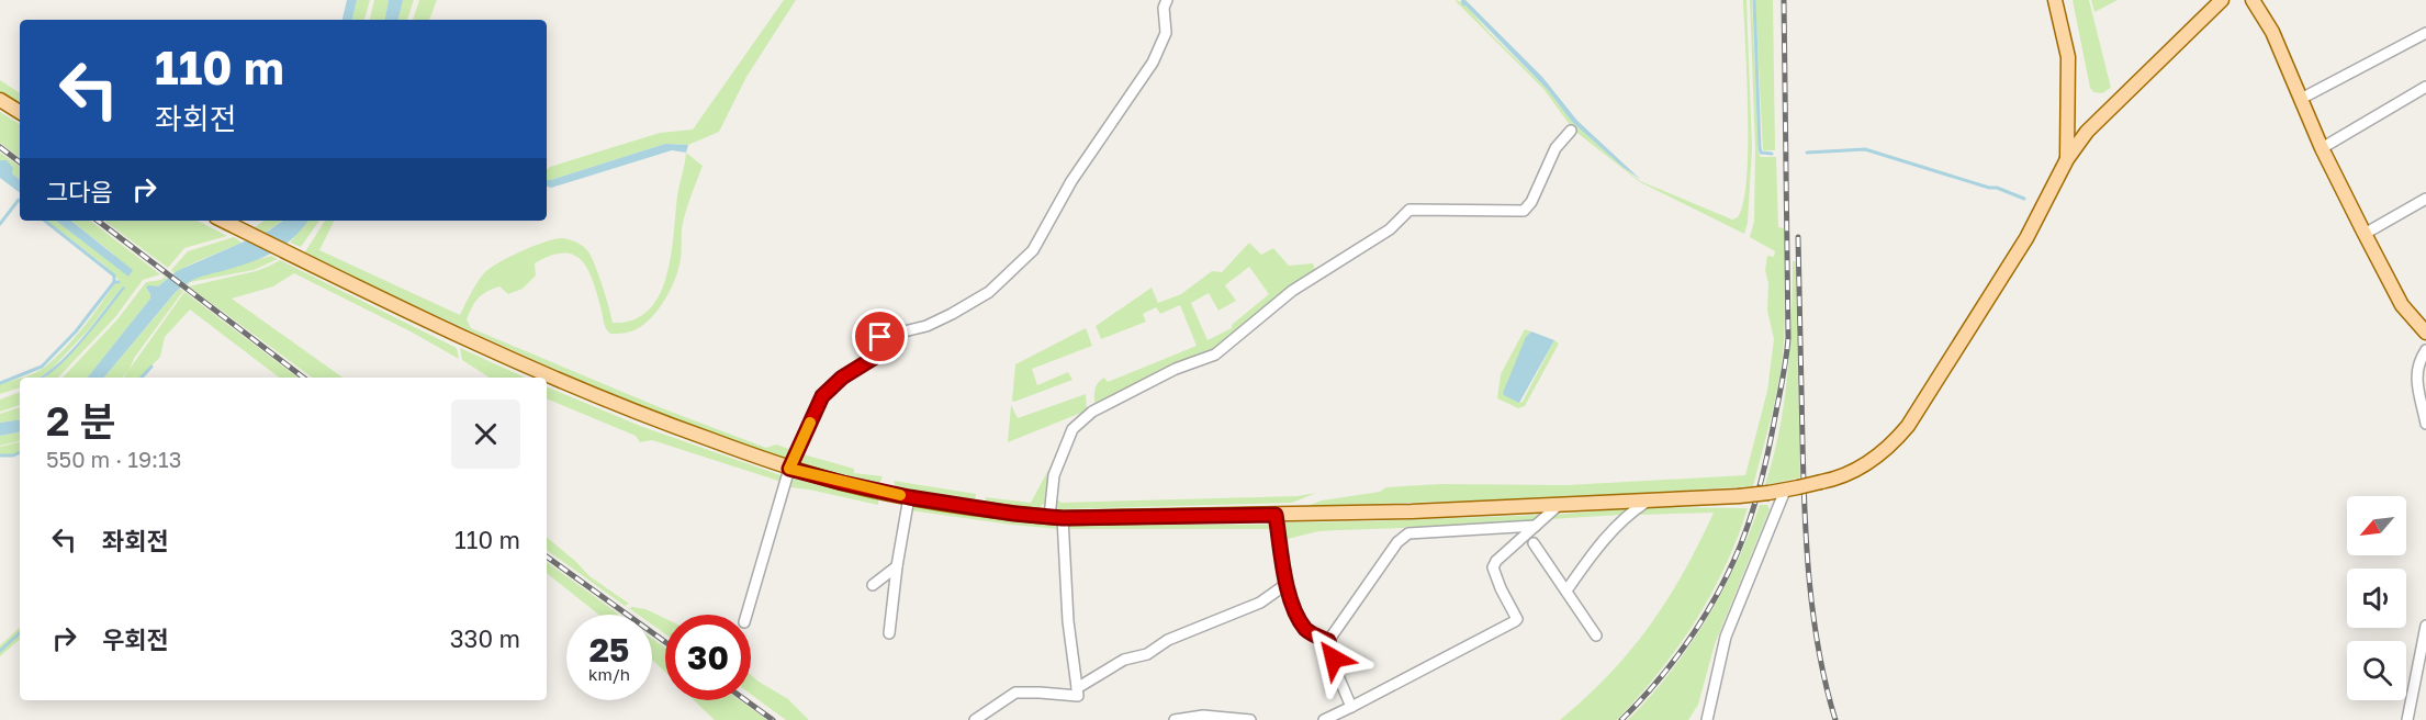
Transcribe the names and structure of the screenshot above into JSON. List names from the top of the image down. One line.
{"north":"bottom left","page":{"turn":["110 m","좌회전"],"then":"그다음","heading":["2 분","550 m · 19:13"],"list":[{"name":"좌회전","value":"110 m"},{"name":"우회전","value":"330 m"}],"speed":"25 km/h","limit":"30"}}
